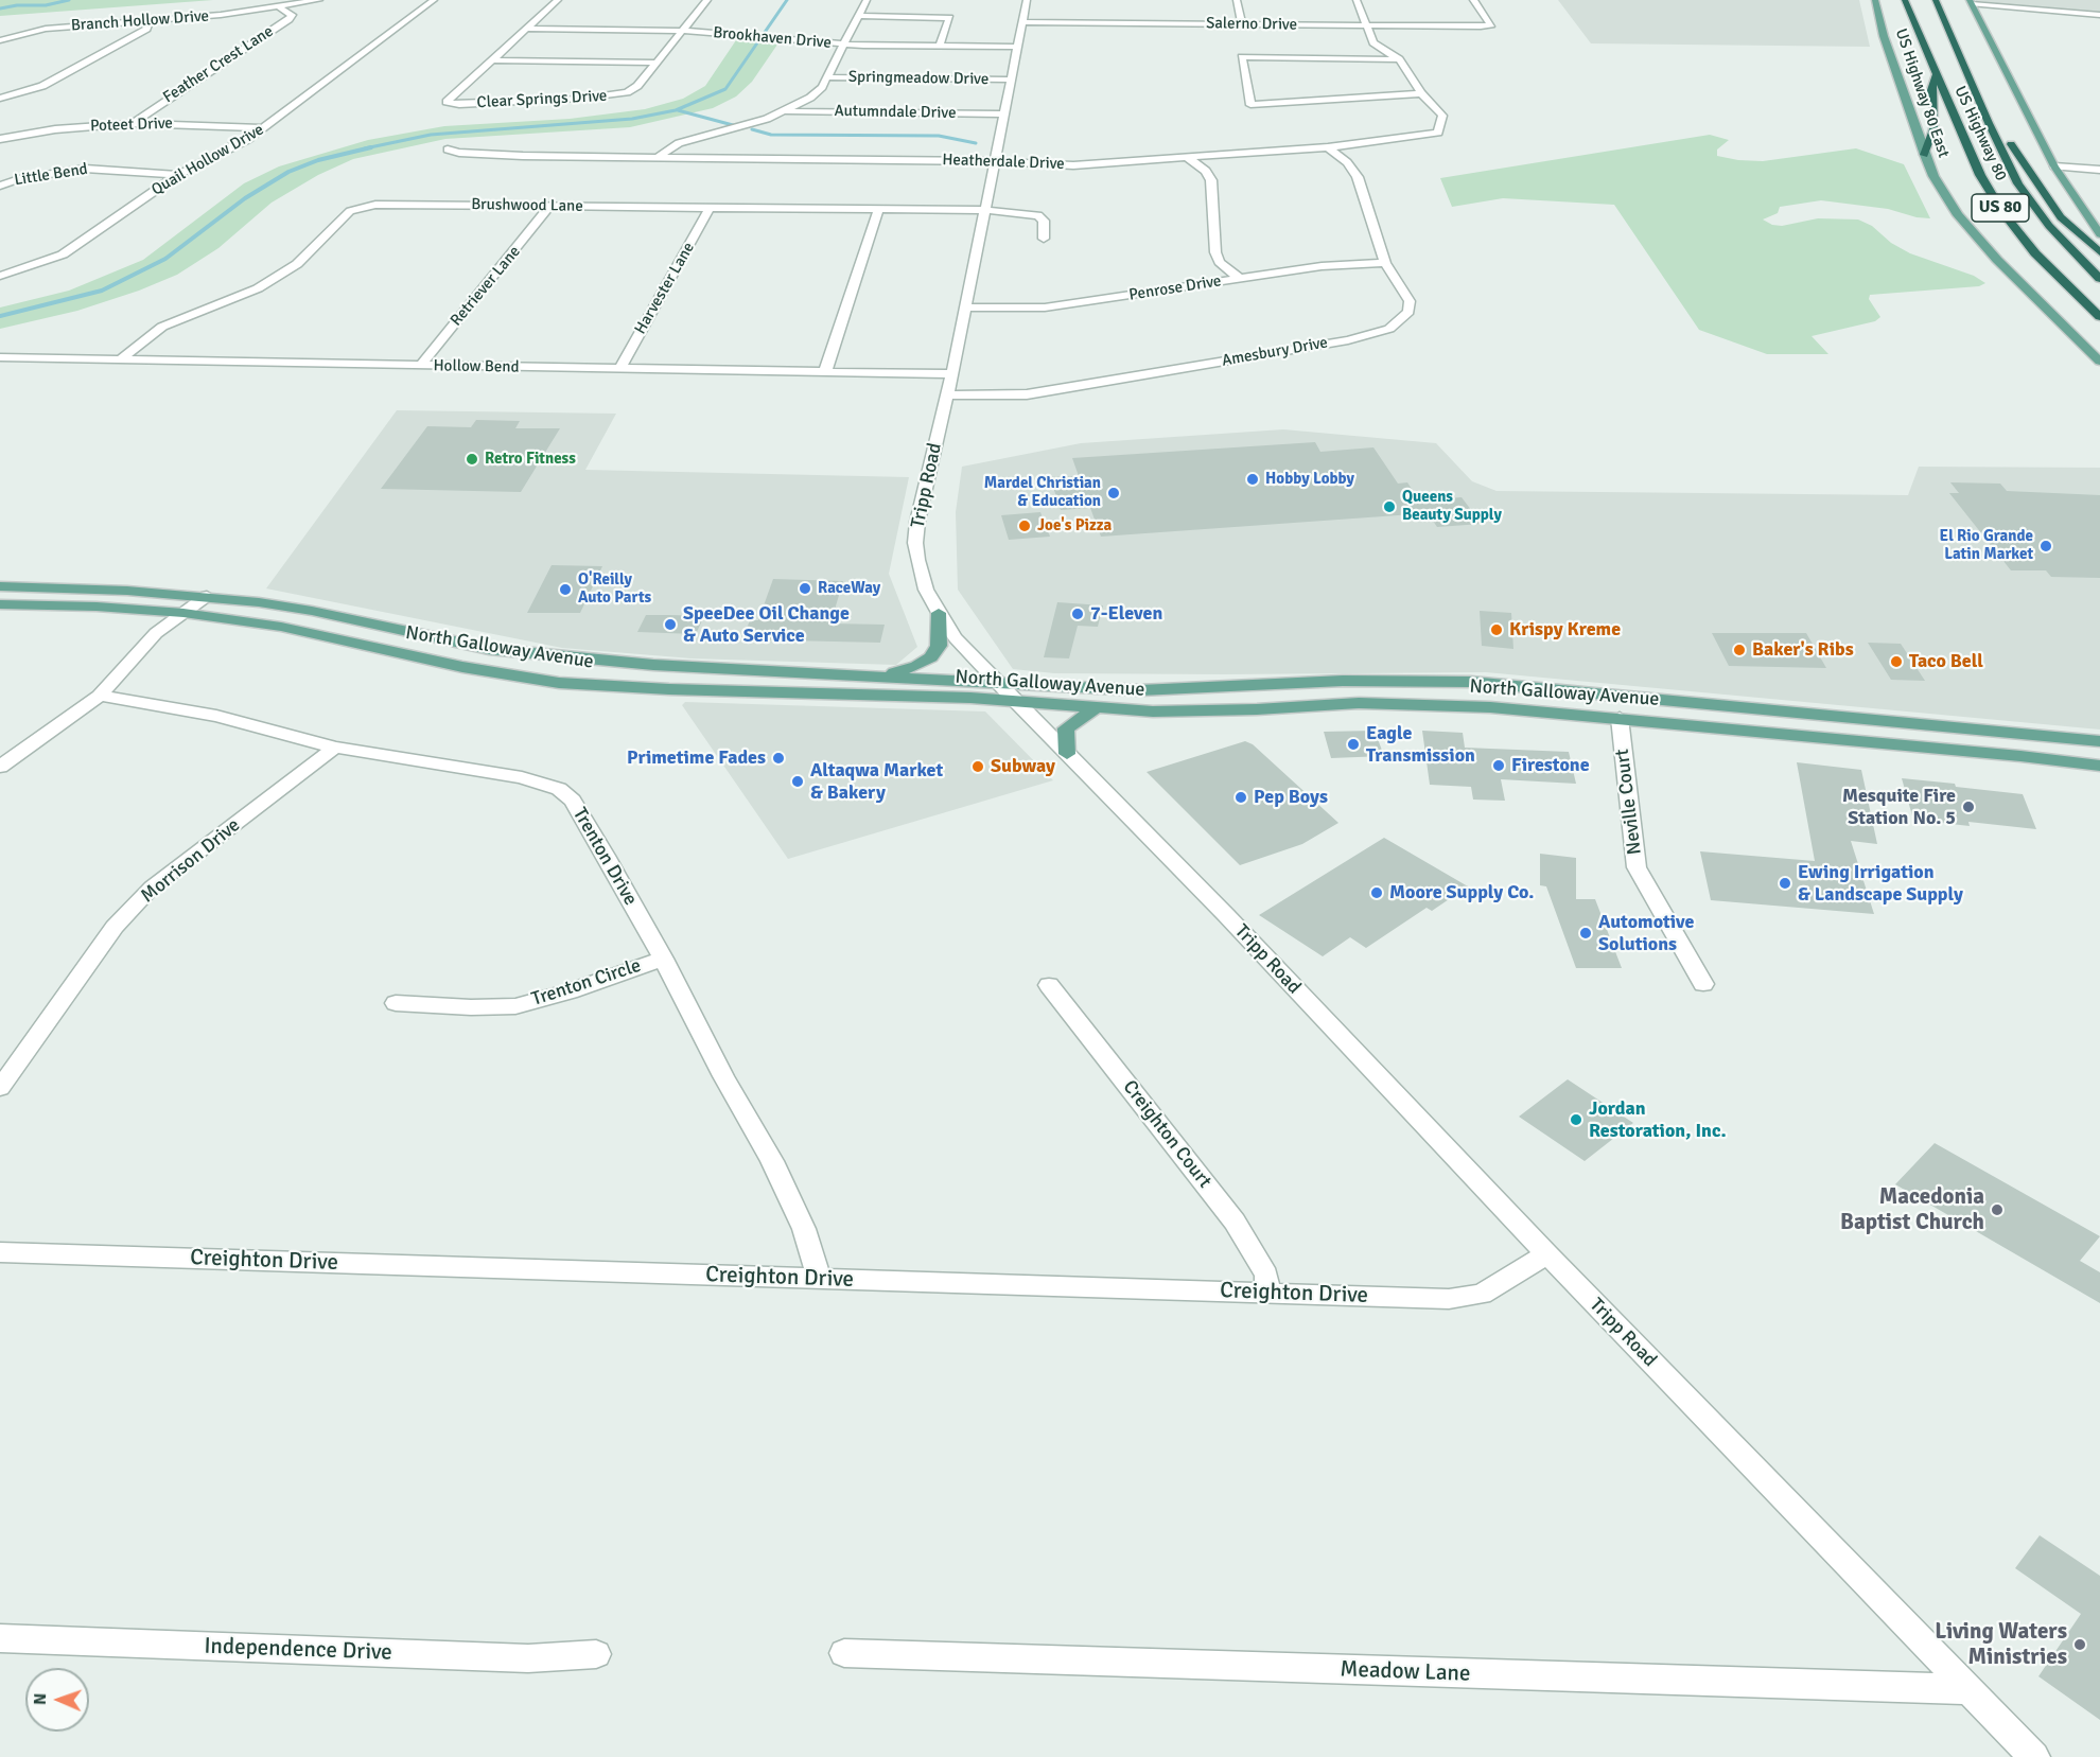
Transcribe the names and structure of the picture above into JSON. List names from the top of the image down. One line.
{"streets":{"highway":["US Highway 80","US 80"],"main road":["US Highway 80 East","North Galloway Avenue"],"street":["Branch Hollow Drive","Salerno Drive","Brookhaven Drive","Feather Crest Lane","Springmeadow Drive","Clear Springs Drive","Autumndale Drive","Poteet Drive","Quail Hollow Drive","Heatherdale Drive","Little Bend","Brushwood Lane","Retriever Lane","Harvester Lane","Penrose Drive","Amesbury Drive","Hollow Bend","Tripp Road","Neville Court","Trenton Drive","Morrison Drive","Trenton Circle","Creighton Court","Creighton Drive","Independence Drive","Meadow Lane"]},"crossings":[["Branch Hollow Drive","Feather Crest Lane"],["Salerno Drive","Heatherdale Drive"],["Salerno Drive","Tripp Road"],["Brookhaven Drive","Clear Springs Drive"],["Brookhaven Drive","Tripp Road"],["Feather Crest Lane","Poteet Drive"],["Springmeadow Drive","Tripp Road"],["Autumndale Drive","Tripp Road"],["Poteet Drive","Quail Hollow Drive"],["US Highway 80","US 80"],["Quail Hollow Drive","Little Bend"],["Heatherdale Drive","Amesbury Drive"],["Heatherdale Drive","Tripp Road"],["Brushwood Lane","Retriever Lane"],["Brushwood Lane","Harvester Lane"],["Brushwood Lane","Hollow Bend"],["Brushwood Lane","Tripp Road"],["Retriever Lane","Hollow Bend"],["Harvester Lane","Hollow Bend"],["Penrose Drive","Amesbury Drive"],["Penrose Drive","Tripp Road"],["Amesbury Drive","Tripp Road"],["Hollow Bend","Tripp Road"],["Tripp Road","North Galloway Avenue"],["Tripp Road","Creighton Drive"],["Tripp Road","Meadow Lane"],["North Galloway Avenue","Neville Court"],["Trenton Drive","Morrison Drive"],["Trenton Drive","Trenton Circle"],["Trenton Drive","Creighton Drive"],["Creighton Court","Creighton Drive"]],"places":["Retro Fitness","Hobby Lobby","Mardel Christian & Education","Queens Beauty Supply","Joe's Pizza","El Rio Grande Latin Market","RaceWay","O'Reilly Auto Parts","7-Eleven","SpeeDee Oil Change & Auto Service","Krispy Kreme","Baker's Ribs","Taco Bell","Eagle Transmission","Primetime Fades","Firestone","Subway","Altaqwa Market & Bakery","Pep Boys","Mesquite Fire Station No. 5","Ewing Irrigation & Landscape Supply","Moore Supply Co.","Automotive Solutions","Jordan Restoration, Inc.","Macedonia Baptist Church","Living Waters Ministries"],"north":"left"}
